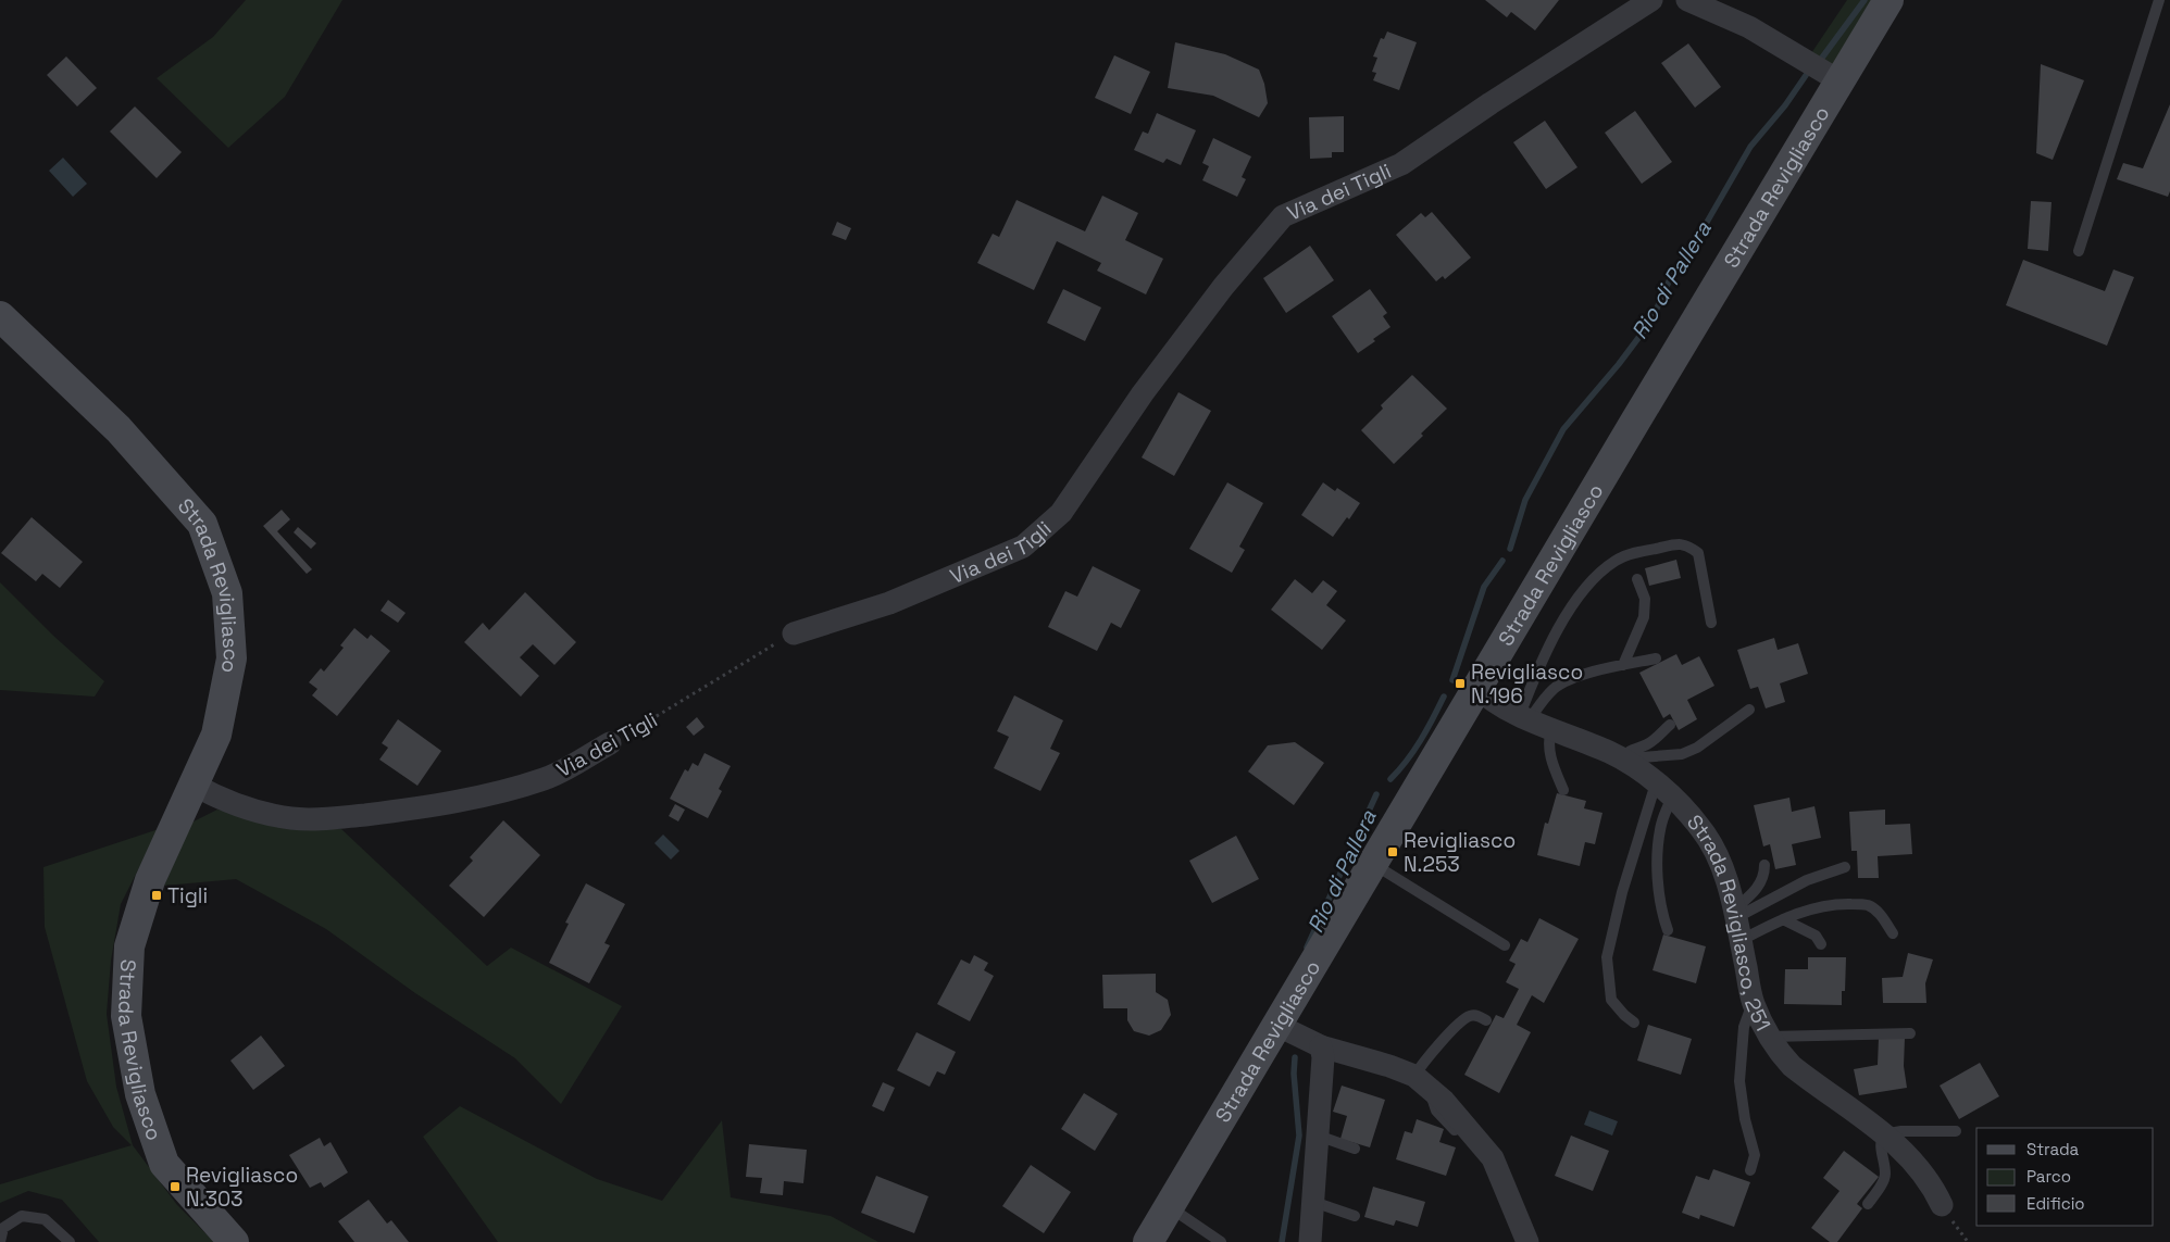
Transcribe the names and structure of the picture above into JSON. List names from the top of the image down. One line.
{"streets":{"street":["Strada Revigliasco","Via dei Tigli","Strada Revigliasco, 251"]},"crossings":[["Strada Revigliasco","Via dei Tigli"],["Strada Revigliasco","Strada Revigliasco, 251"]],"water":["Rio di Pallera"],"places":{"transit":["Revigliasco N.196","Revigliasco N.253","Tigli","Revigliasco N.303"]},"legend":["Strada","Parco","Edificio"]}
